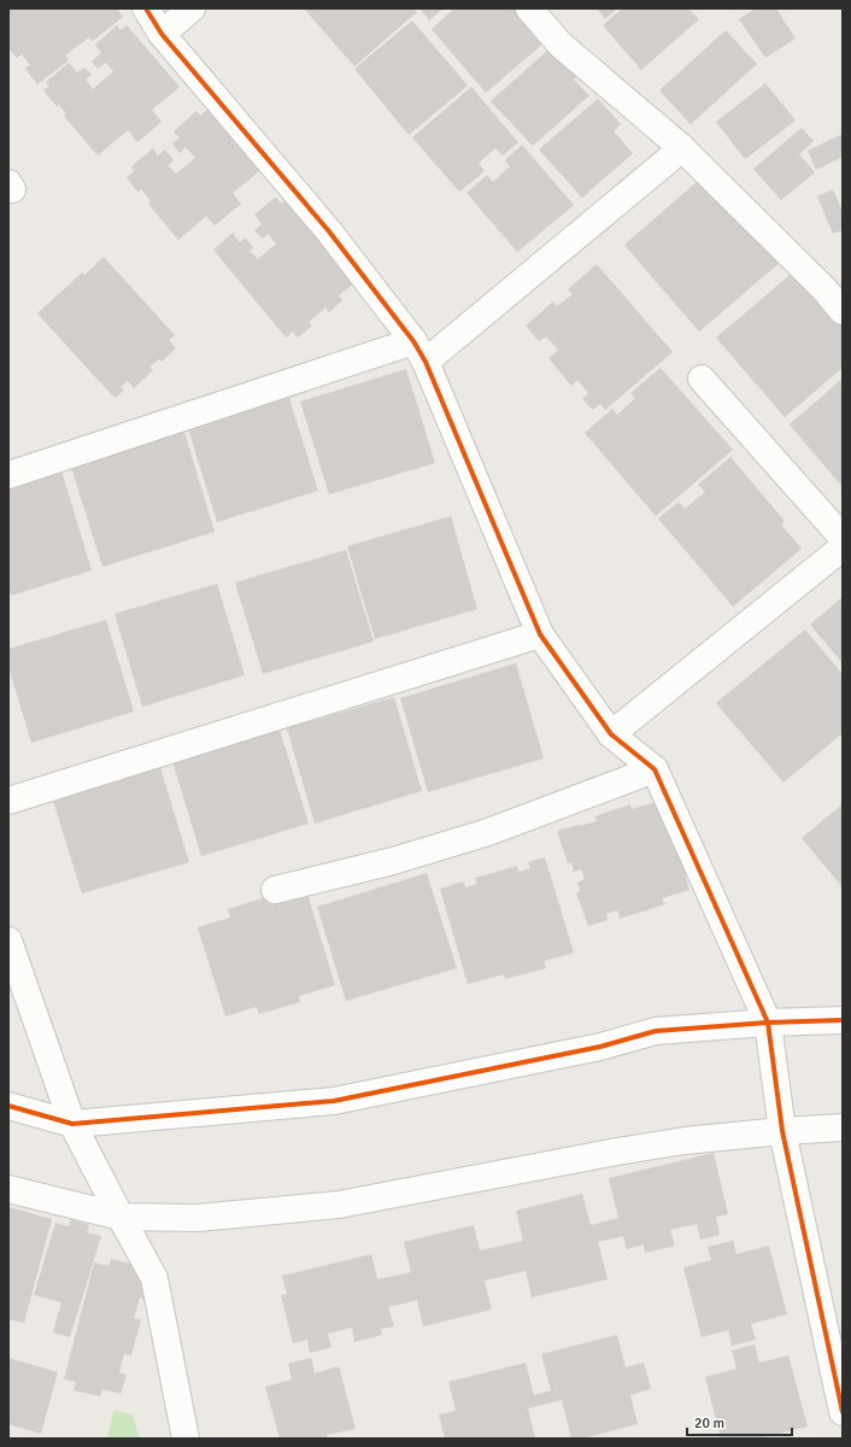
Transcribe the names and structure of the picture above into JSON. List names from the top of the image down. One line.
{"scale_bar":"20 m"}
